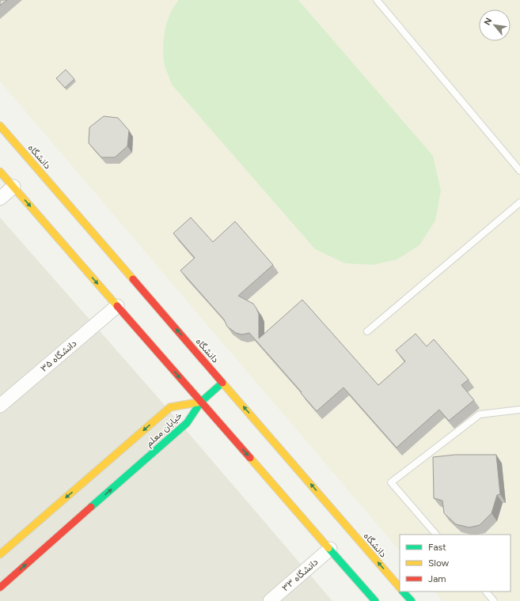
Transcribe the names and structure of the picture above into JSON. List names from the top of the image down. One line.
{"streets":{"main road":["دانشگاه","خیابان معلم"],"street":["دانشگاه ۳۵","دانشگاه ۳۳"]},"legend":["Fast","Slow","Jam"],"north":"top left"}
